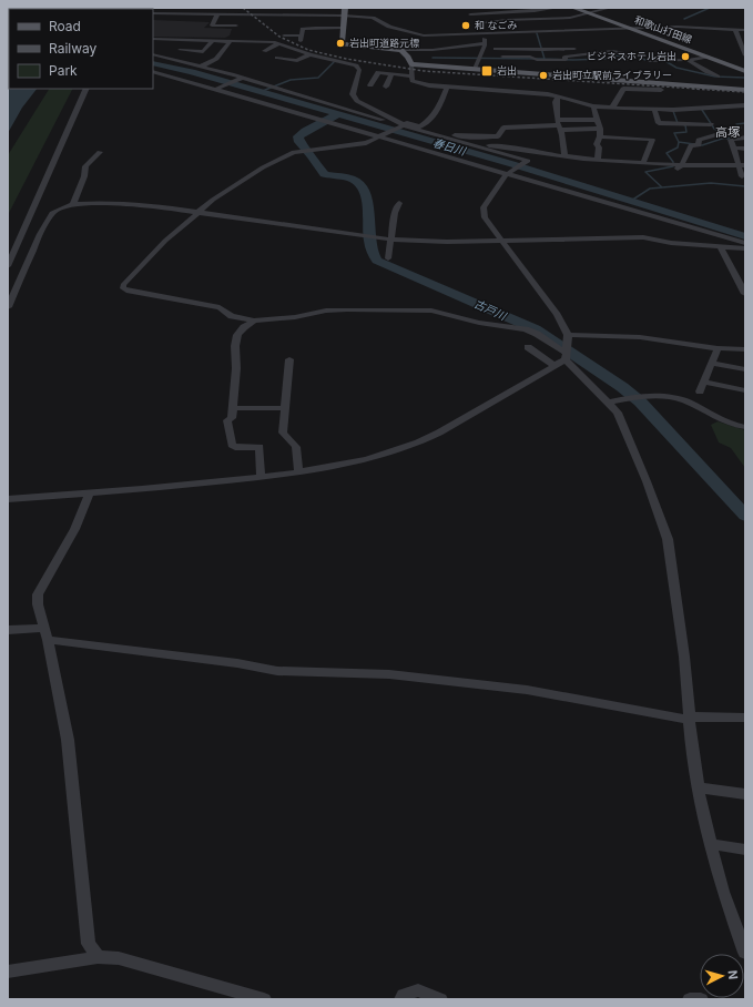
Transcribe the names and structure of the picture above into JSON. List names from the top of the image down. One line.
{"streets":{"main road":["和歌山打田線"]},"districts":["高塚"],"water":["春日川","古戸川"],"places":{"other":["和 なごみ","岩出町道路元標","ビジネスホテル岩出","岩出町立駅前ライブラリー"],"transit":["岩出"]},"legend":["Road","Railway","Park"],"north":"right"}
